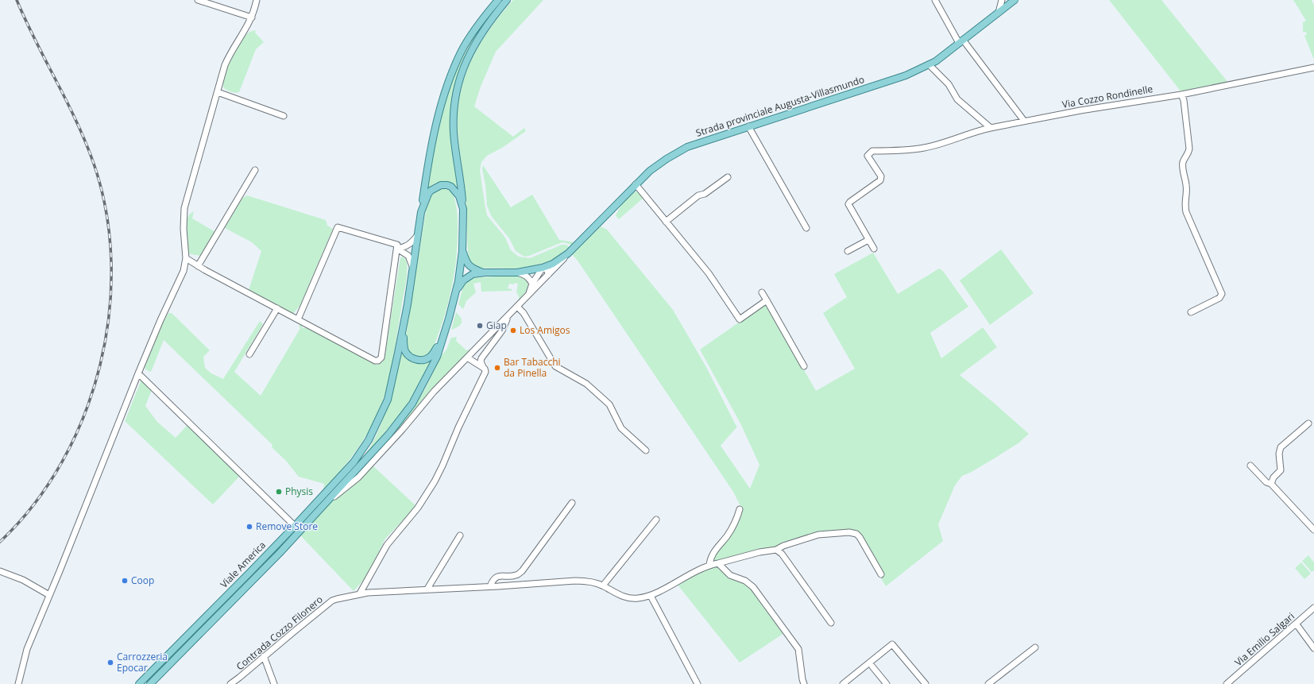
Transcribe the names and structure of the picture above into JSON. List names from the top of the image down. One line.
{"streets":{"main road":["Strada provinciale Augusta-Villasmundo","Viale America"],"street":["Via Cozzo Rondinelle","Contrada Cozzo Filonero","Via Emilio Salgari"]},"places":["Giap","Los Amigos","Bar Tabacchi da Pinella","Physis","Remove Store","Coop","Carrozzeria Epocar"]}
